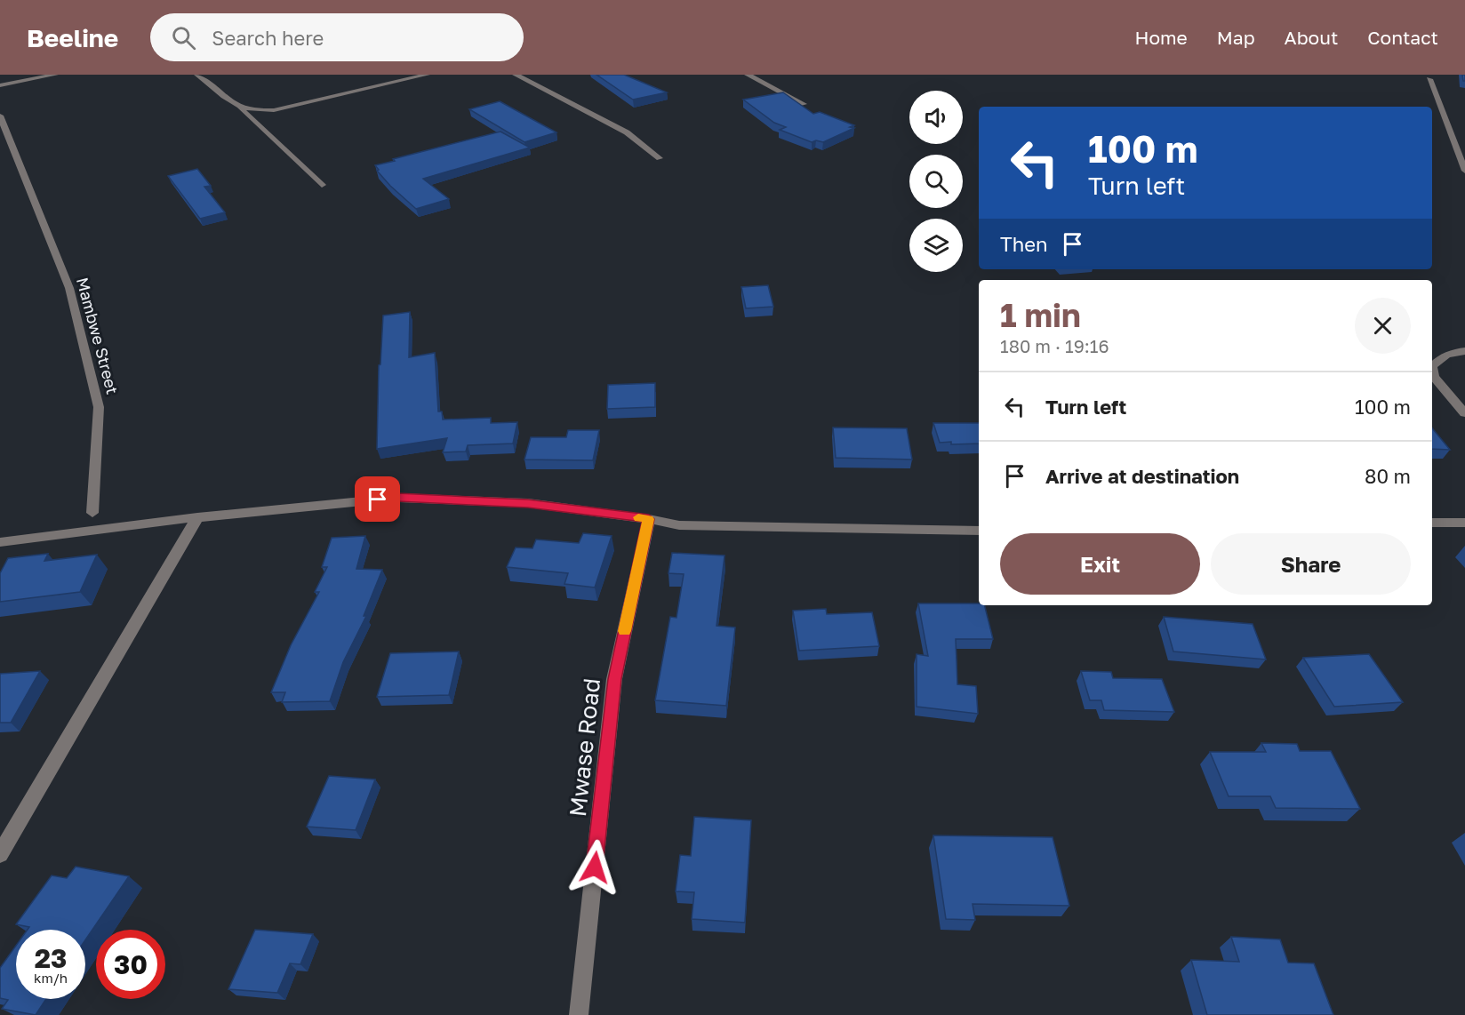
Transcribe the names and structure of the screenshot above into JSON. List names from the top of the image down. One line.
{"streets":{"street":["Mambwe Street","Mwase Road"]},"page":{"header":"Beeline","search":"Search here","nav":["Home","Map","About","Contact"],"turn":["100 m","Turn left"],"then":"Then","heading":["1 min","180 m · 19:16"],"list":[{"name":"Turn left","value":"100 m"},{"name":"Arrive at destination","value":"80 m"}],"buttons":["Exit","Share"],"speed":"23 km/h","limit":"30"}}
